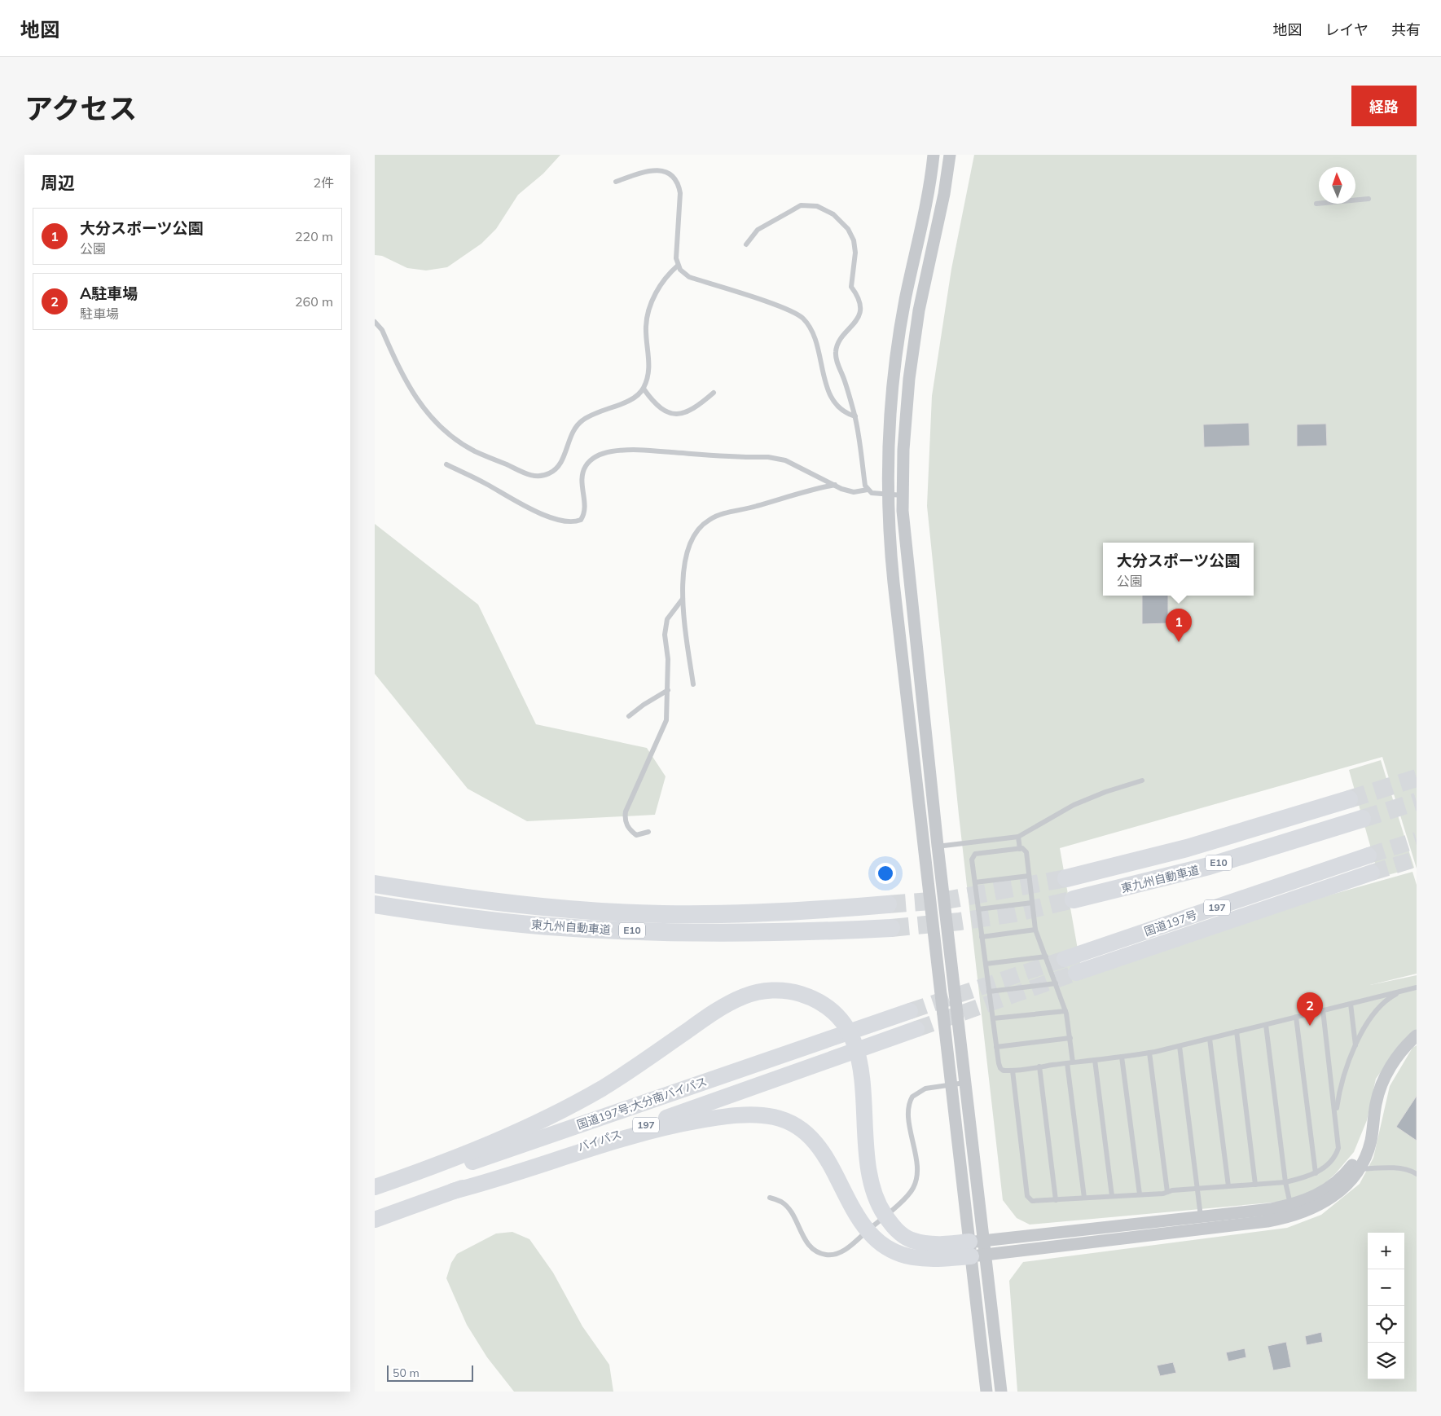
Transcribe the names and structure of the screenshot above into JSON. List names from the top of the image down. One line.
{"streets":{"highway":["E10","東九州自動車道","197","国道197号","国道197号;大分南バイパス","バイパス"]},"scale_bar":"50 m","north":"top","page":{"header":"地図","nav":["地図","レイヤ","共有"],"title":"アクセス","buttons":"経路","heading":["周辺","2件"],"list":[{"mark":"1","name":"大分スポーツ公園","note":"公園","value":"220 m"},{"mark":"2","name":"A駐車場","note":"駐車場","value":"260 m"}],"popup":["大分スポーツ公園","公園"],"pins":["1","2"],"map_buttons":["+","−"],"scale":"50 m"}}
